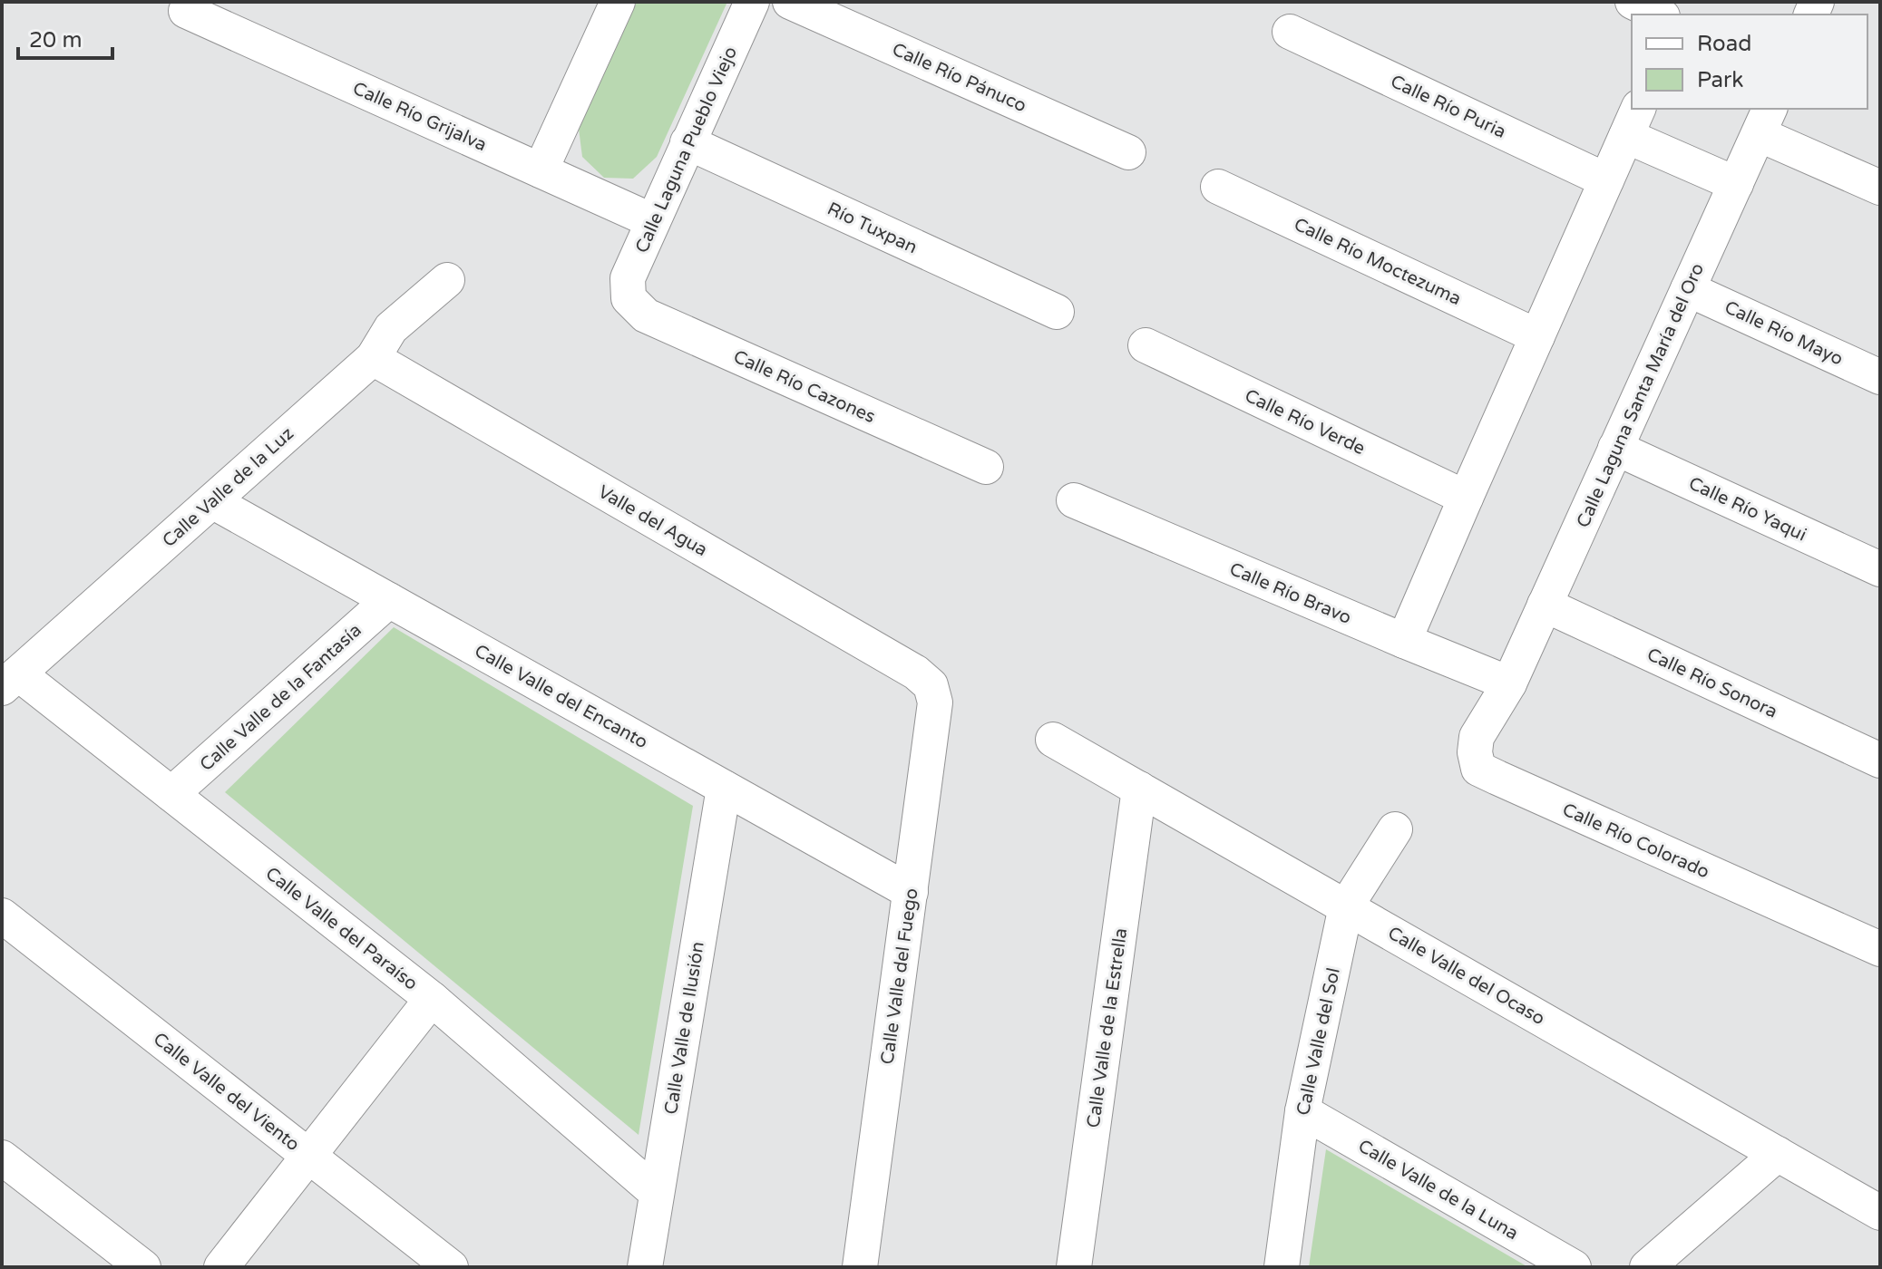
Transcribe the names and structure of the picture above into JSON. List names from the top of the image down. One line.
{"streets":{"street":["Calle Río Pánuco","Calle Río Puria","Calle Río Grijalva","Calle Laguna Pueblo Viejo","Río Tuxpan","Calle Río Moctezuma","Calle Río Mayo","Calle Río Cazones","Calle Laguna Santa María del Oro","Calle Río Verde","Calle Valle de la Luz","Calle Río Yaqui","Valle del Agua","Calle Río Bravo","Calle Río Sonora","Calle Valle del Encanto","Calle Valle de la Fantasía","Calle Río Colorado","Calle Valle del Paraíso","Calle Valle del Ocaso","Calle Valle del Fuego","Calle Valle de Ilusión","Calle Valle de la Estrella","Calle Valle del Sol","Calle Valle del Viento","Calle Valle de la Luna"]},"crossings":[["Calle Río Grijalva","Calle Laguna Pueblo Viejo"],["Calle Laguna Pueblo Viejo","Río Tuxpan"],["Calle Laguna Pueblo Viejo","Calle Río Cazones"],["Calle Río Mayo","Calle Laguna Santa María del Oro"],["Calle Laguna Santa María del Oro","Calle Río Yaqui"],["Calle Laguna Santa María del Oro","Calle Río Bravo"],["Calle Laguna Santa María del Oro","Calle Río Sonora"],["Calle Laguna Santa María del Oro","Calle Río Colorado"],["Calle Valle de la Luz","Valle del Agua"],["Calle Valle de la Luz","Calle Valle del Encanto"],["Calle Valle de la Luz","Calle Valle del Paraíso"],["Valle del Agua","Calle Valle del Fuego"],["Calle Río Bravo","Calle Río Colorado"],["Calle Valle del Encanto","Calle Valle de la Fantasía"],["Calle Valle del Encanto","Calle Valle del Fuego"],["Calle Valle del Encanto","Calle Valle de Ilusión"],["Calle Valle de la Fantasía","Calle Valle del Paraíso"],["Calle Valle del Paraíso","Calle Valle de Ilusión"],["Calle Valle del Ocaso","Calle Valle de la Estrella"],["Calle Valle del Ocaso","Calle Valle del Sol"],["Calle Valle del Sol","Calle Valle de la Luna"]],"legend":["Road","Park"],"scale_bar":"20 m"}
